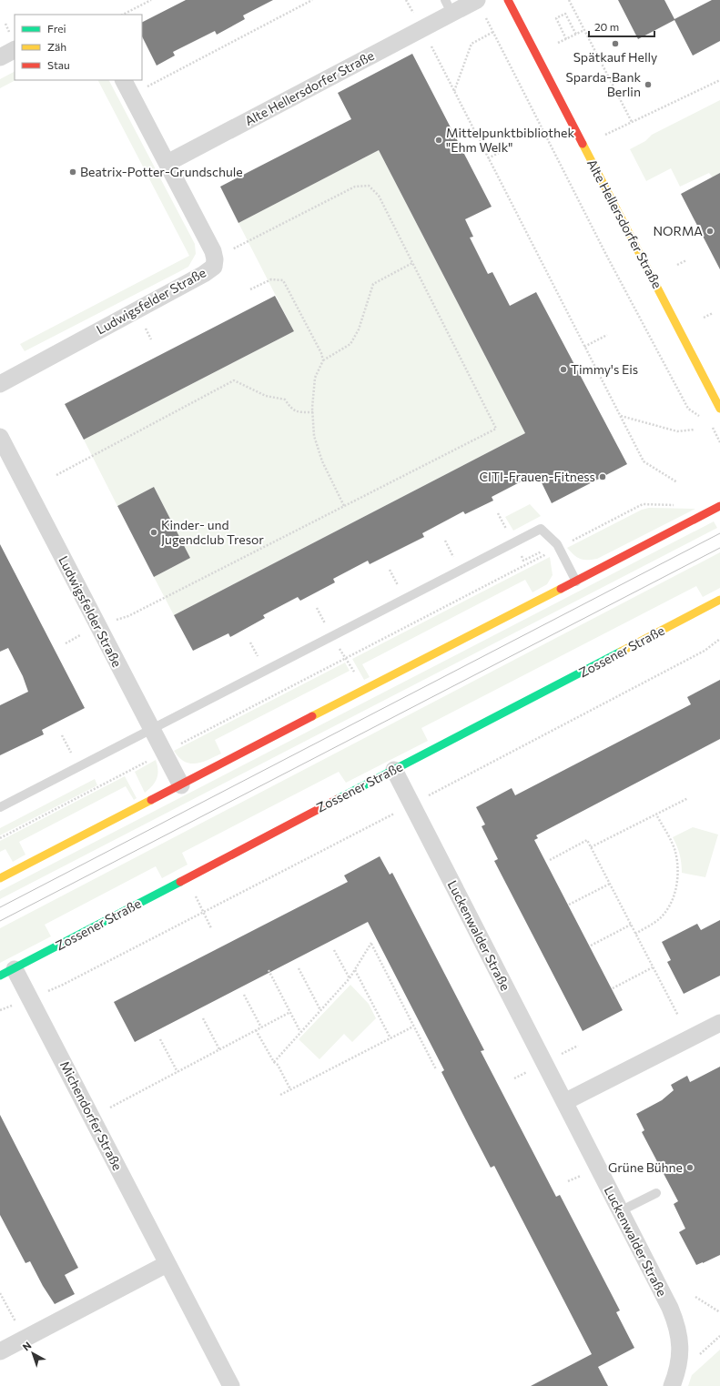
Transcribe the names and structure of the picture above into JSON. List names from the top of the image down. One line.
{"streets":{"street":["Alte Hellersdorfer Straße","Ludwigsfelder Straße","Zossener Straße","Luckenwalder Straße","Michendorfer Straße"]},"crossings":[["Alte Hellersdorfer Straße","Ludwigsfelder Straße"],["Zossener Straße","Luckenwalder Straße"],["Zossener Straße","Michendorfer Straße"]],"places":["Spätkauf Helly","Sparda-Bank Berlin","Mittelpunktbibliothek \"Ehm Welk\"","Beatrix-Potter-Grundschule","NORMA","Timmy's Eis","CITI-Frauen-Fitness","Kinder- und Jugendclub Tresor","Grüne Bühne"],"legend":["Frei","Zäh","Stau"],"scale_bar":"20 m","north":"top left"}
